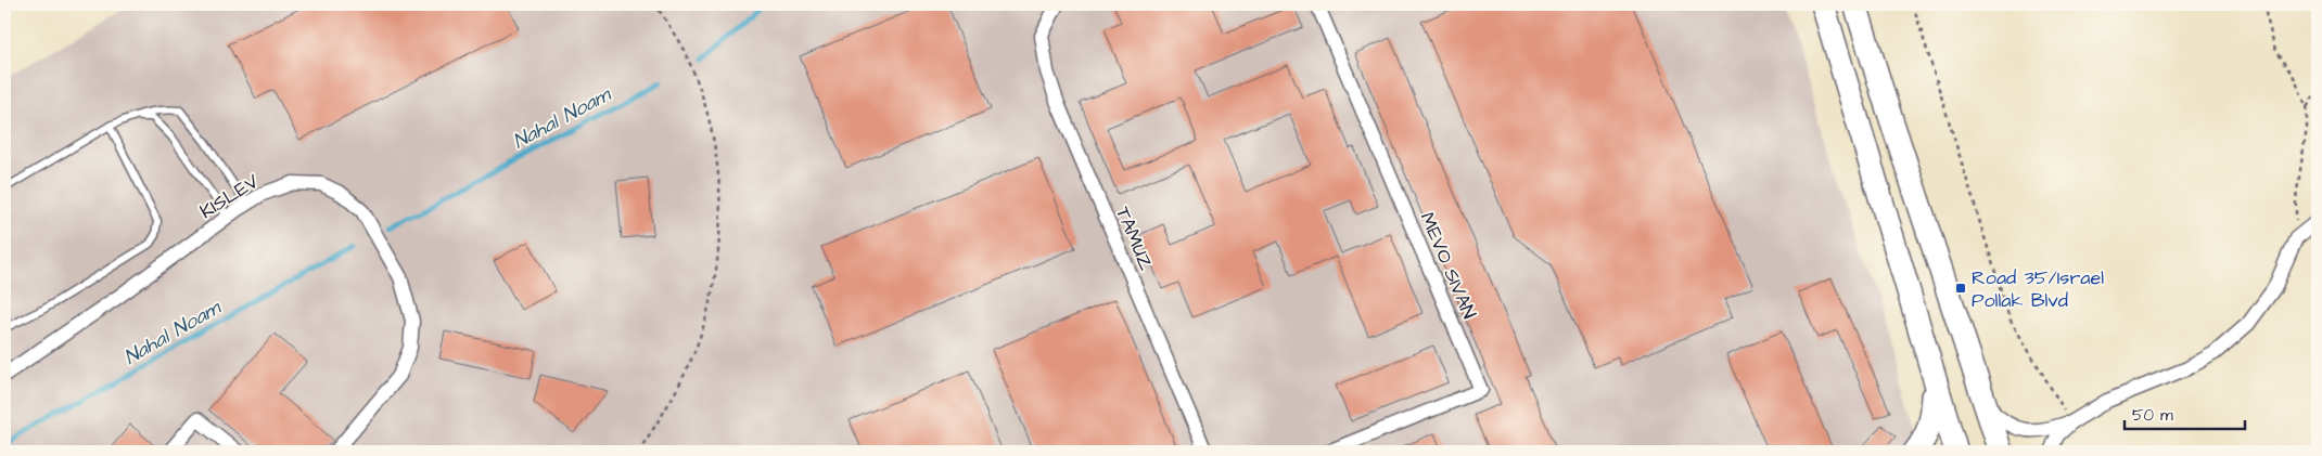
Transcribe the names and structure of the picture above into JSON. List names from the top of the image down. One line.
{"streets":{"street":["KISLEV","TAMUZ","MEVO SIVAN"]},"water":["Nahal Noam"],"places":{"transit":["Road 35/Israel Pollak Blvd"]},"scale_bar":"50 m"}
